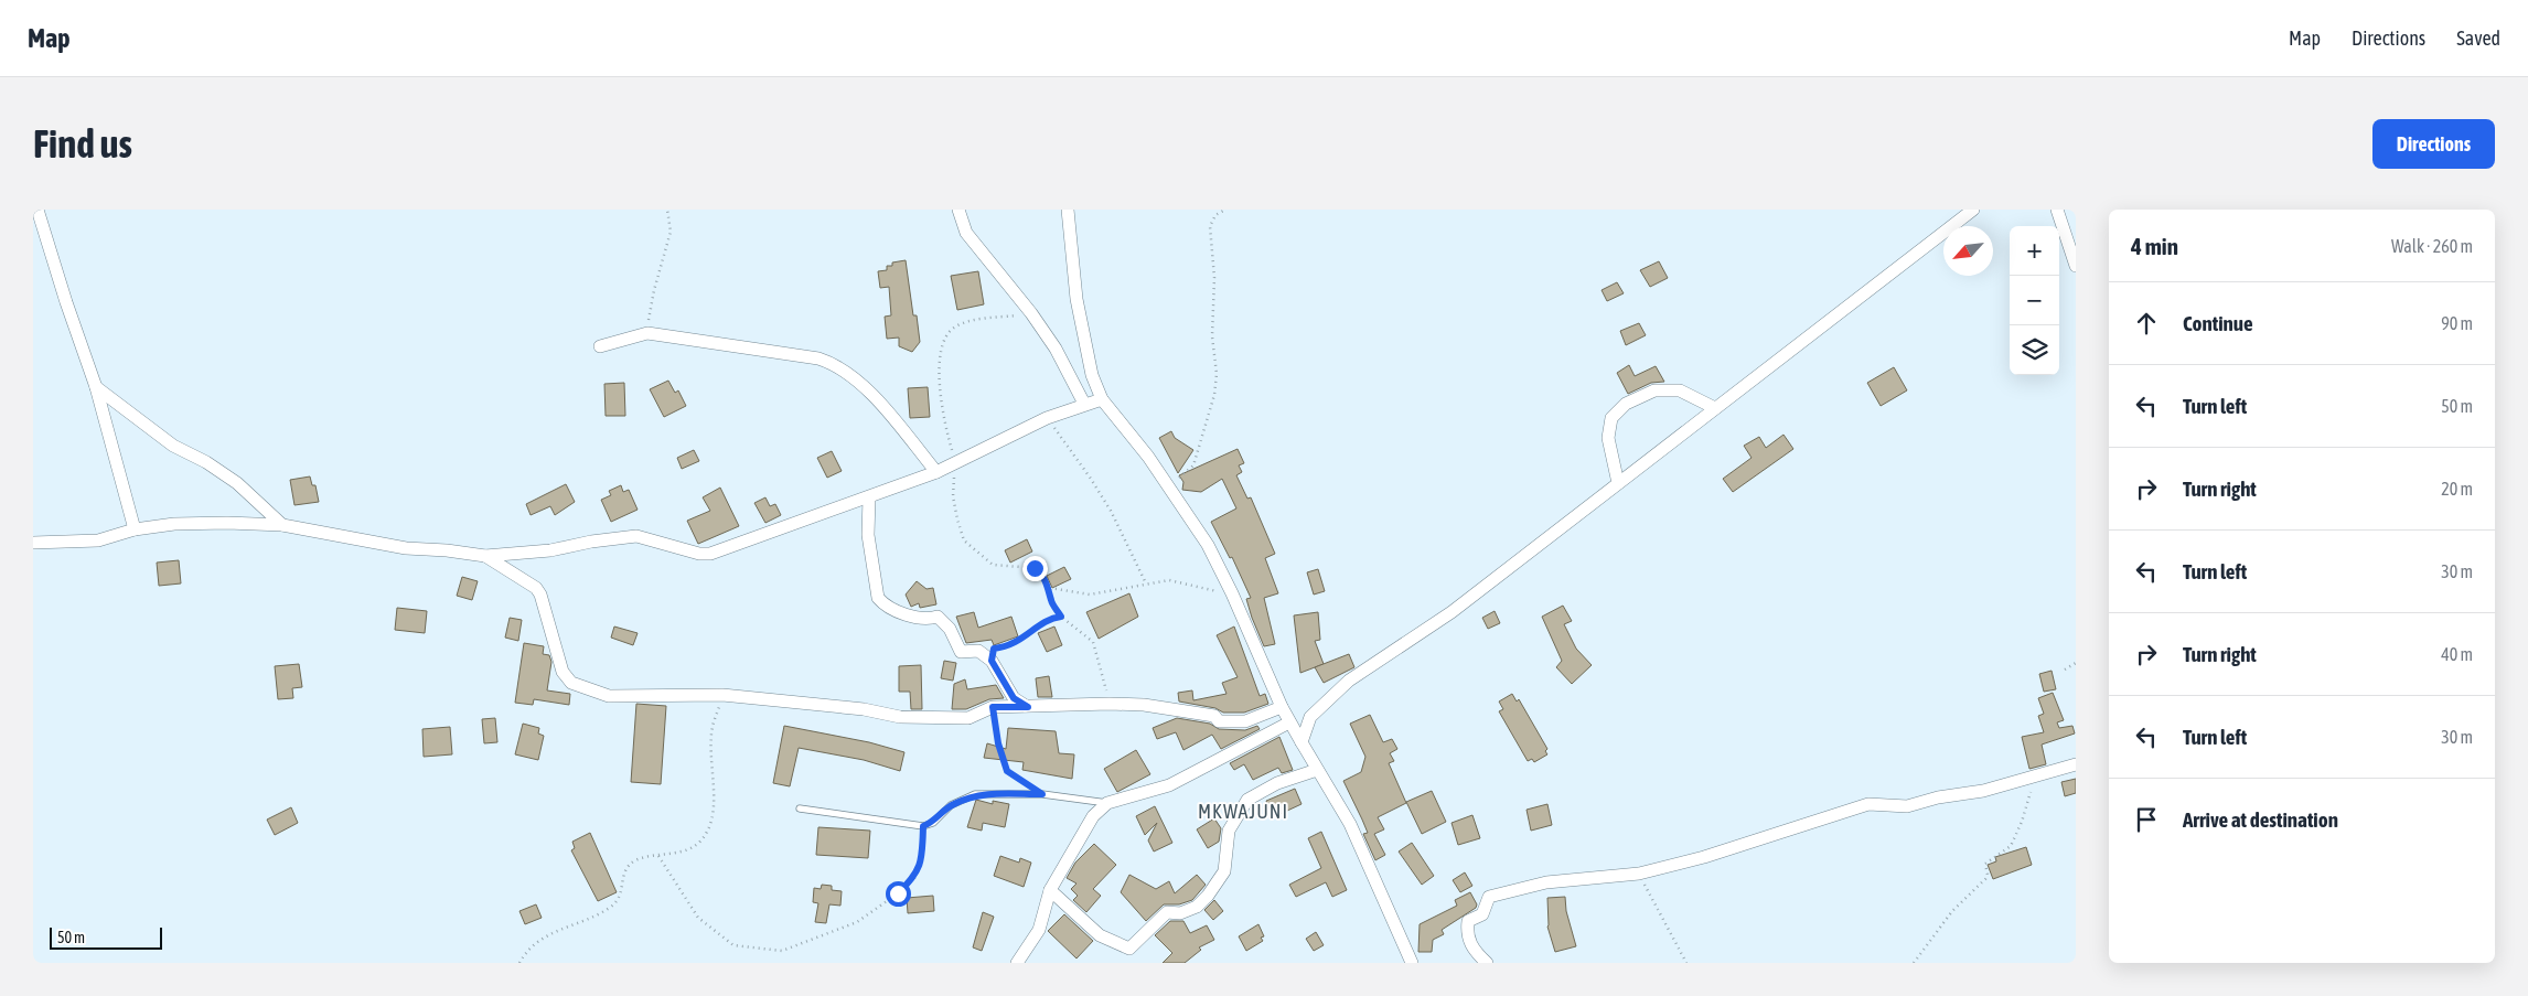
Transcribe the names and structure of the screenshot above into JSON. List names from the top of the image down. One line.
{"districts":["MKWAJUNI"],"scale_bar":"50 m","north":"bottom left","page":{"header":"Map","nav":["Map","Directions","Saved"],"buttons":"Directions","title":"Find us","heading":["4 min","Walk · 260 m"],"map_buttons":["+","−"],"list":[["Continue","90 m"],["Turn left","50 m"],["Turn right","20 m"],["Turn left","30 m"],["Turn right","40 m"],["Turn left","30 m"],"Arrive at destination"],"scale":"50 m"}}
